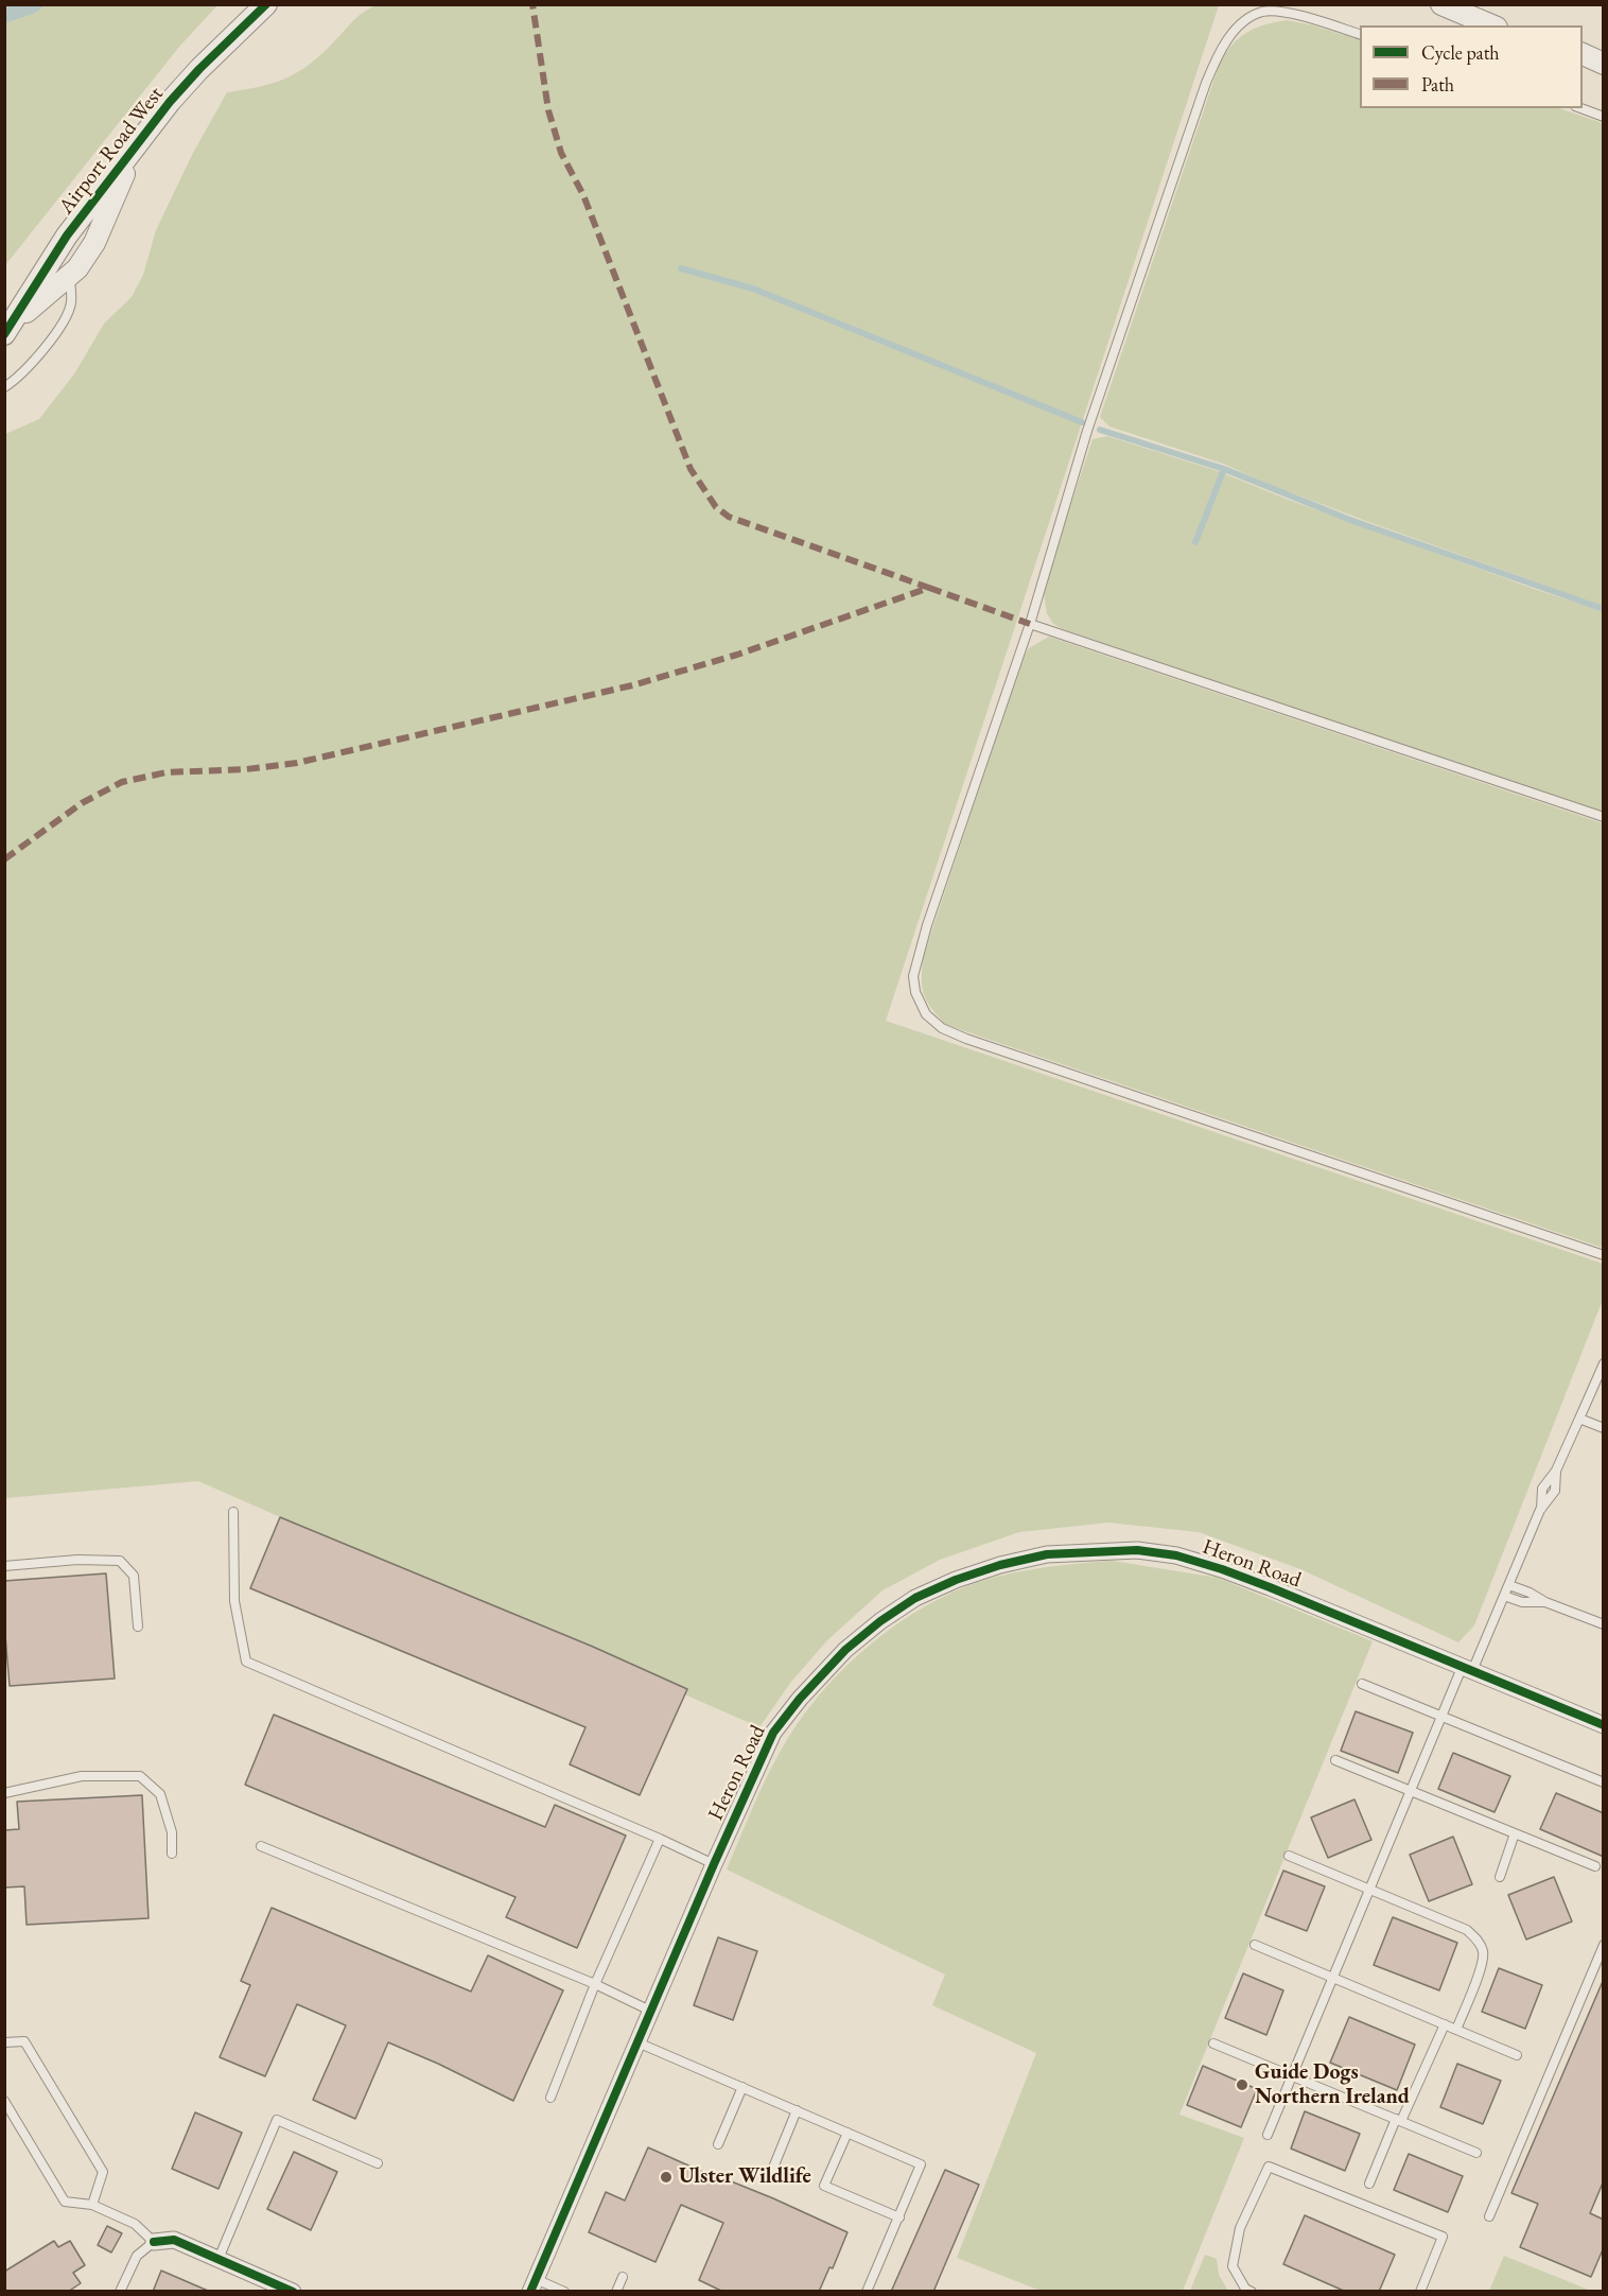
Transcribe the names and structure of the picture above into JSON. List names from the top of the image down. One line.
{"streets":{"street":["Airport Road West","Heron Road"]},"places":["Guide Dogs Northern Ireland","Ulster Wildlife"],"legend":["Cycle path","Path"]}
